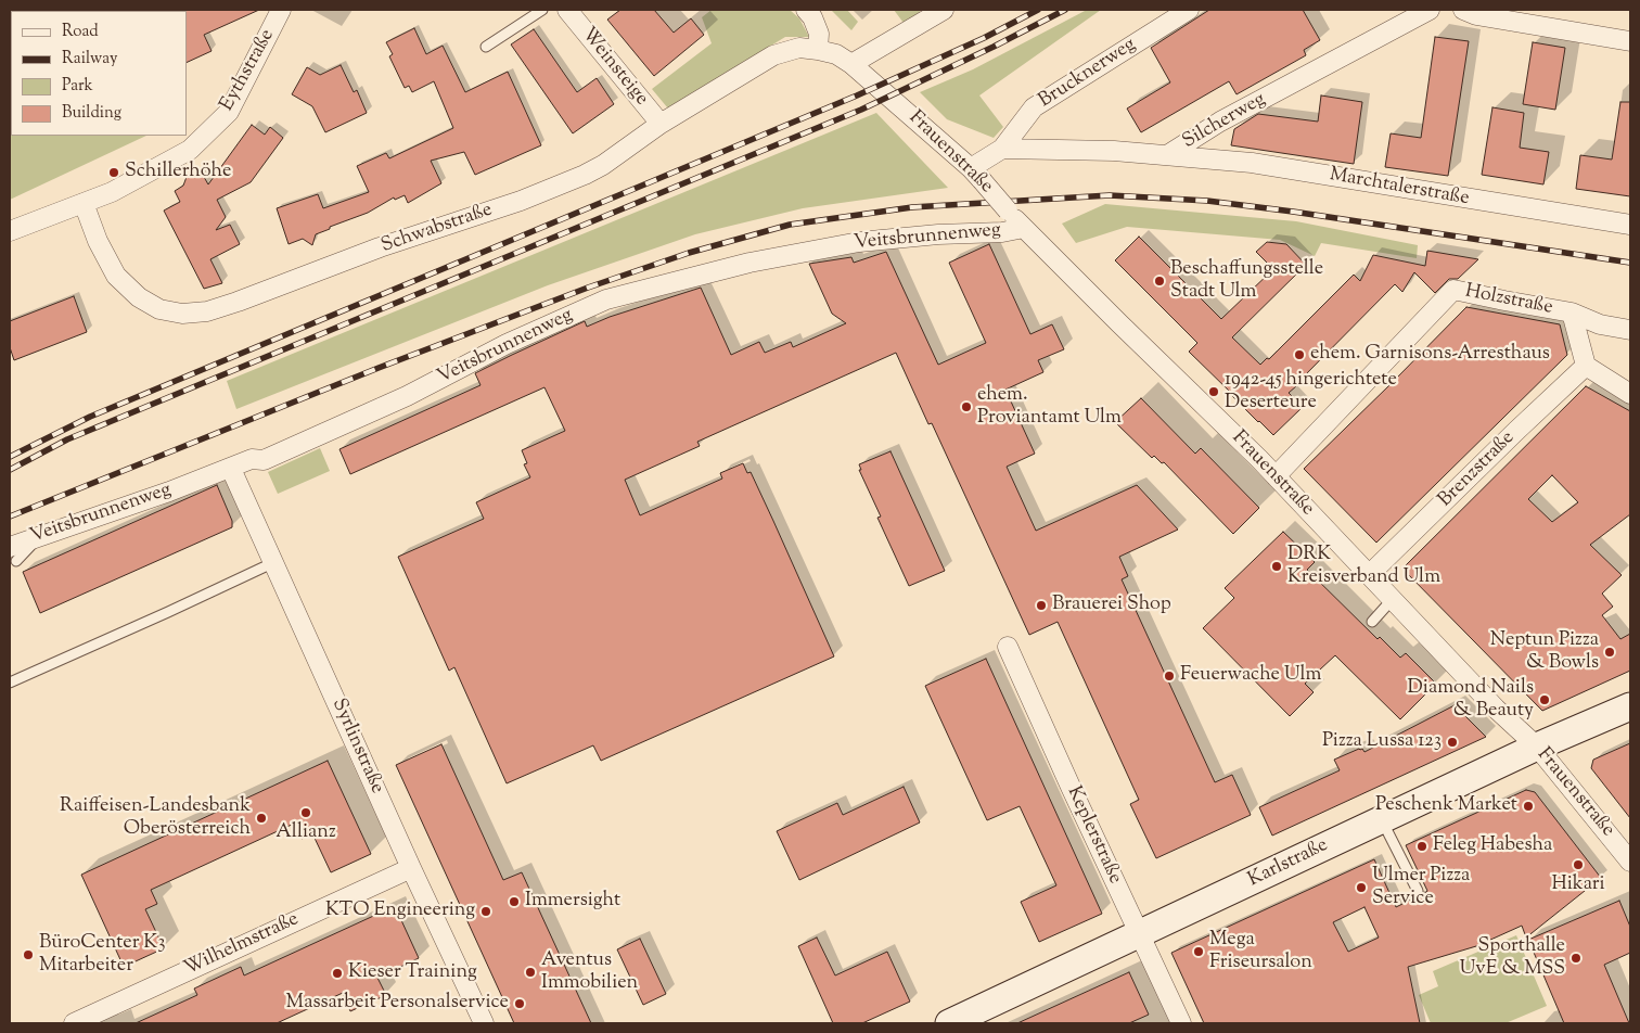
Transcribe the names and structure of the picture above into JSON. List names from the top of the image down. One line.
{"streets":{"main road":["Karlstraße"],"street":["Weinsteige","Eythstraße","Brucknerweg","Silcherweg","Frauenstraße","Marchtalerstraße","Schwabstraße","Veitsbrunnenweg","Holzstraße","Brenzstraße","Syrlinstraße","Keplerstraße","Wilhelmstraße"]},"crossings":[["Weinsteige","Schwabstraße"],["Eythstraße","Schwabstraße"],["Brucknerweg","Silcherweg"],["Brucknerweg","Frauenstraße"],["Silcherweg","Marchtalerstraße"],["Frauenstraße","Schwabstraße"],["Frauenstraße","Veitsbrunnenweg"],["Frauenstraße","Holzstraße"],["Frauenstraße","Brenzstraße"],["Frauenstraße","Karlstraße"],["Veitsbrunnenweg","Syrlinstraße"],["Holzstraße","Brenzstraße"],["Syrlinstraße","Wilhelmstraße"],["Keplerstraße","Karlstraße"]],"places":["Schillerhöhe","Beschaffungsstelle Stadt Ulm","ehem. Garnisons-Arresthaus","1942-45 hingerichtete Deserteure","ehem. Proviantamt Ulm","DRK Kreisverband Ulm","Brauerei Shop","Neptun Pizza & Bowls","Feuerwache Ulm","Diamond Nails & Beauty","Pizza Lussa 123","Peschenk Market","Allianz","Raiffeisen-Landesbank Oberösterreich","Feleg Habesha","Hikari","Ulmer Pizza Service","Immersight","KTO Engineering","Mega Friseursalon","BüroCenter K3 Mitarbeiter","Sporthalle UvE & MSS","Aventus Immobilien","Kieser Training","Massarbeit Personalservice"],"legend":["Road","Railway","Park","Building"]}
